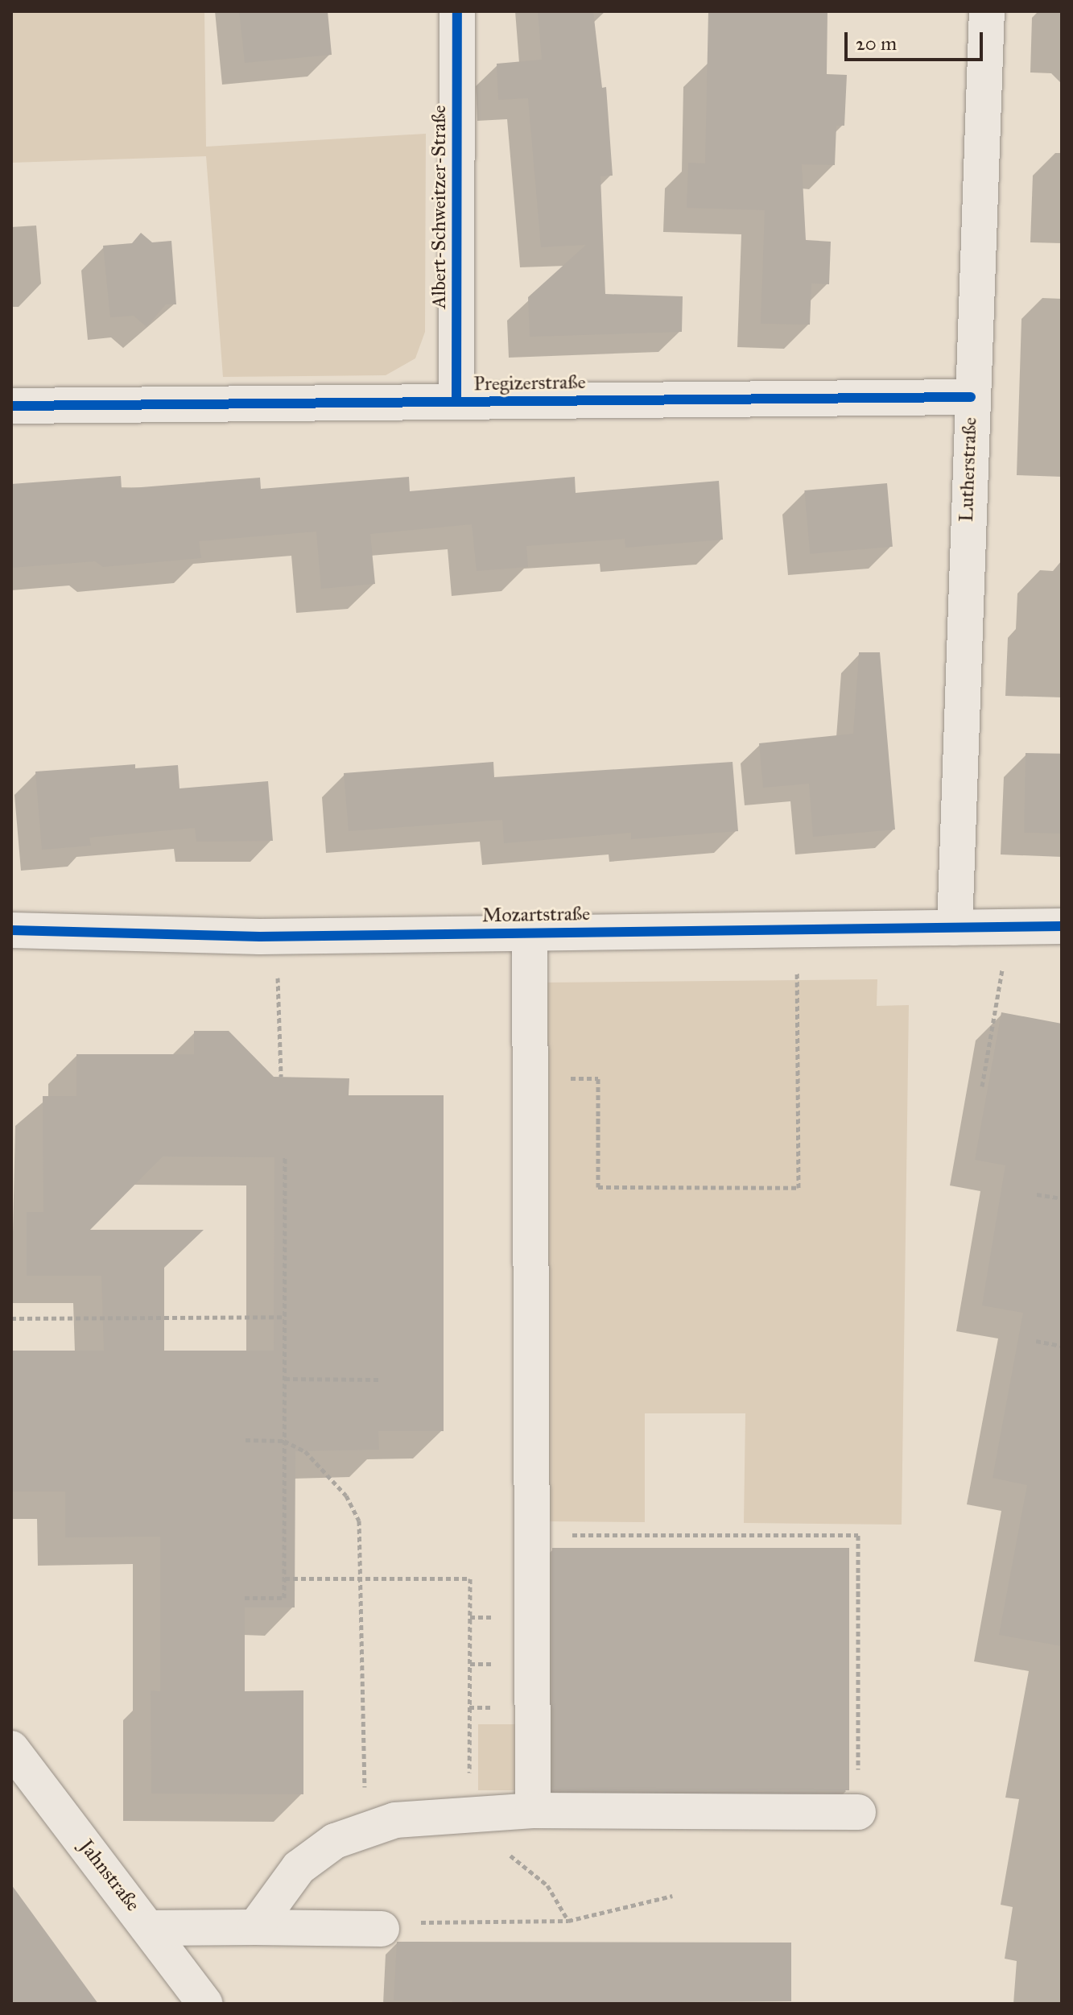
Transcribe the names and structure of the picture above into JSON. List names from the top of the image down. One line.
{"streets":{"street":["Albert-Schweitzer-Straße","Pregizerstraße","Lutherstraße","Mozartstraße","Jahnstraße"]},"crossings":[["Albert-Schweitzer-Straße","Pregizerstraße"],["Pregizerstraße","Lutherstraße"],["Lutherstraße","Mozartstraße"]],"scale_bar":"20 m"}
